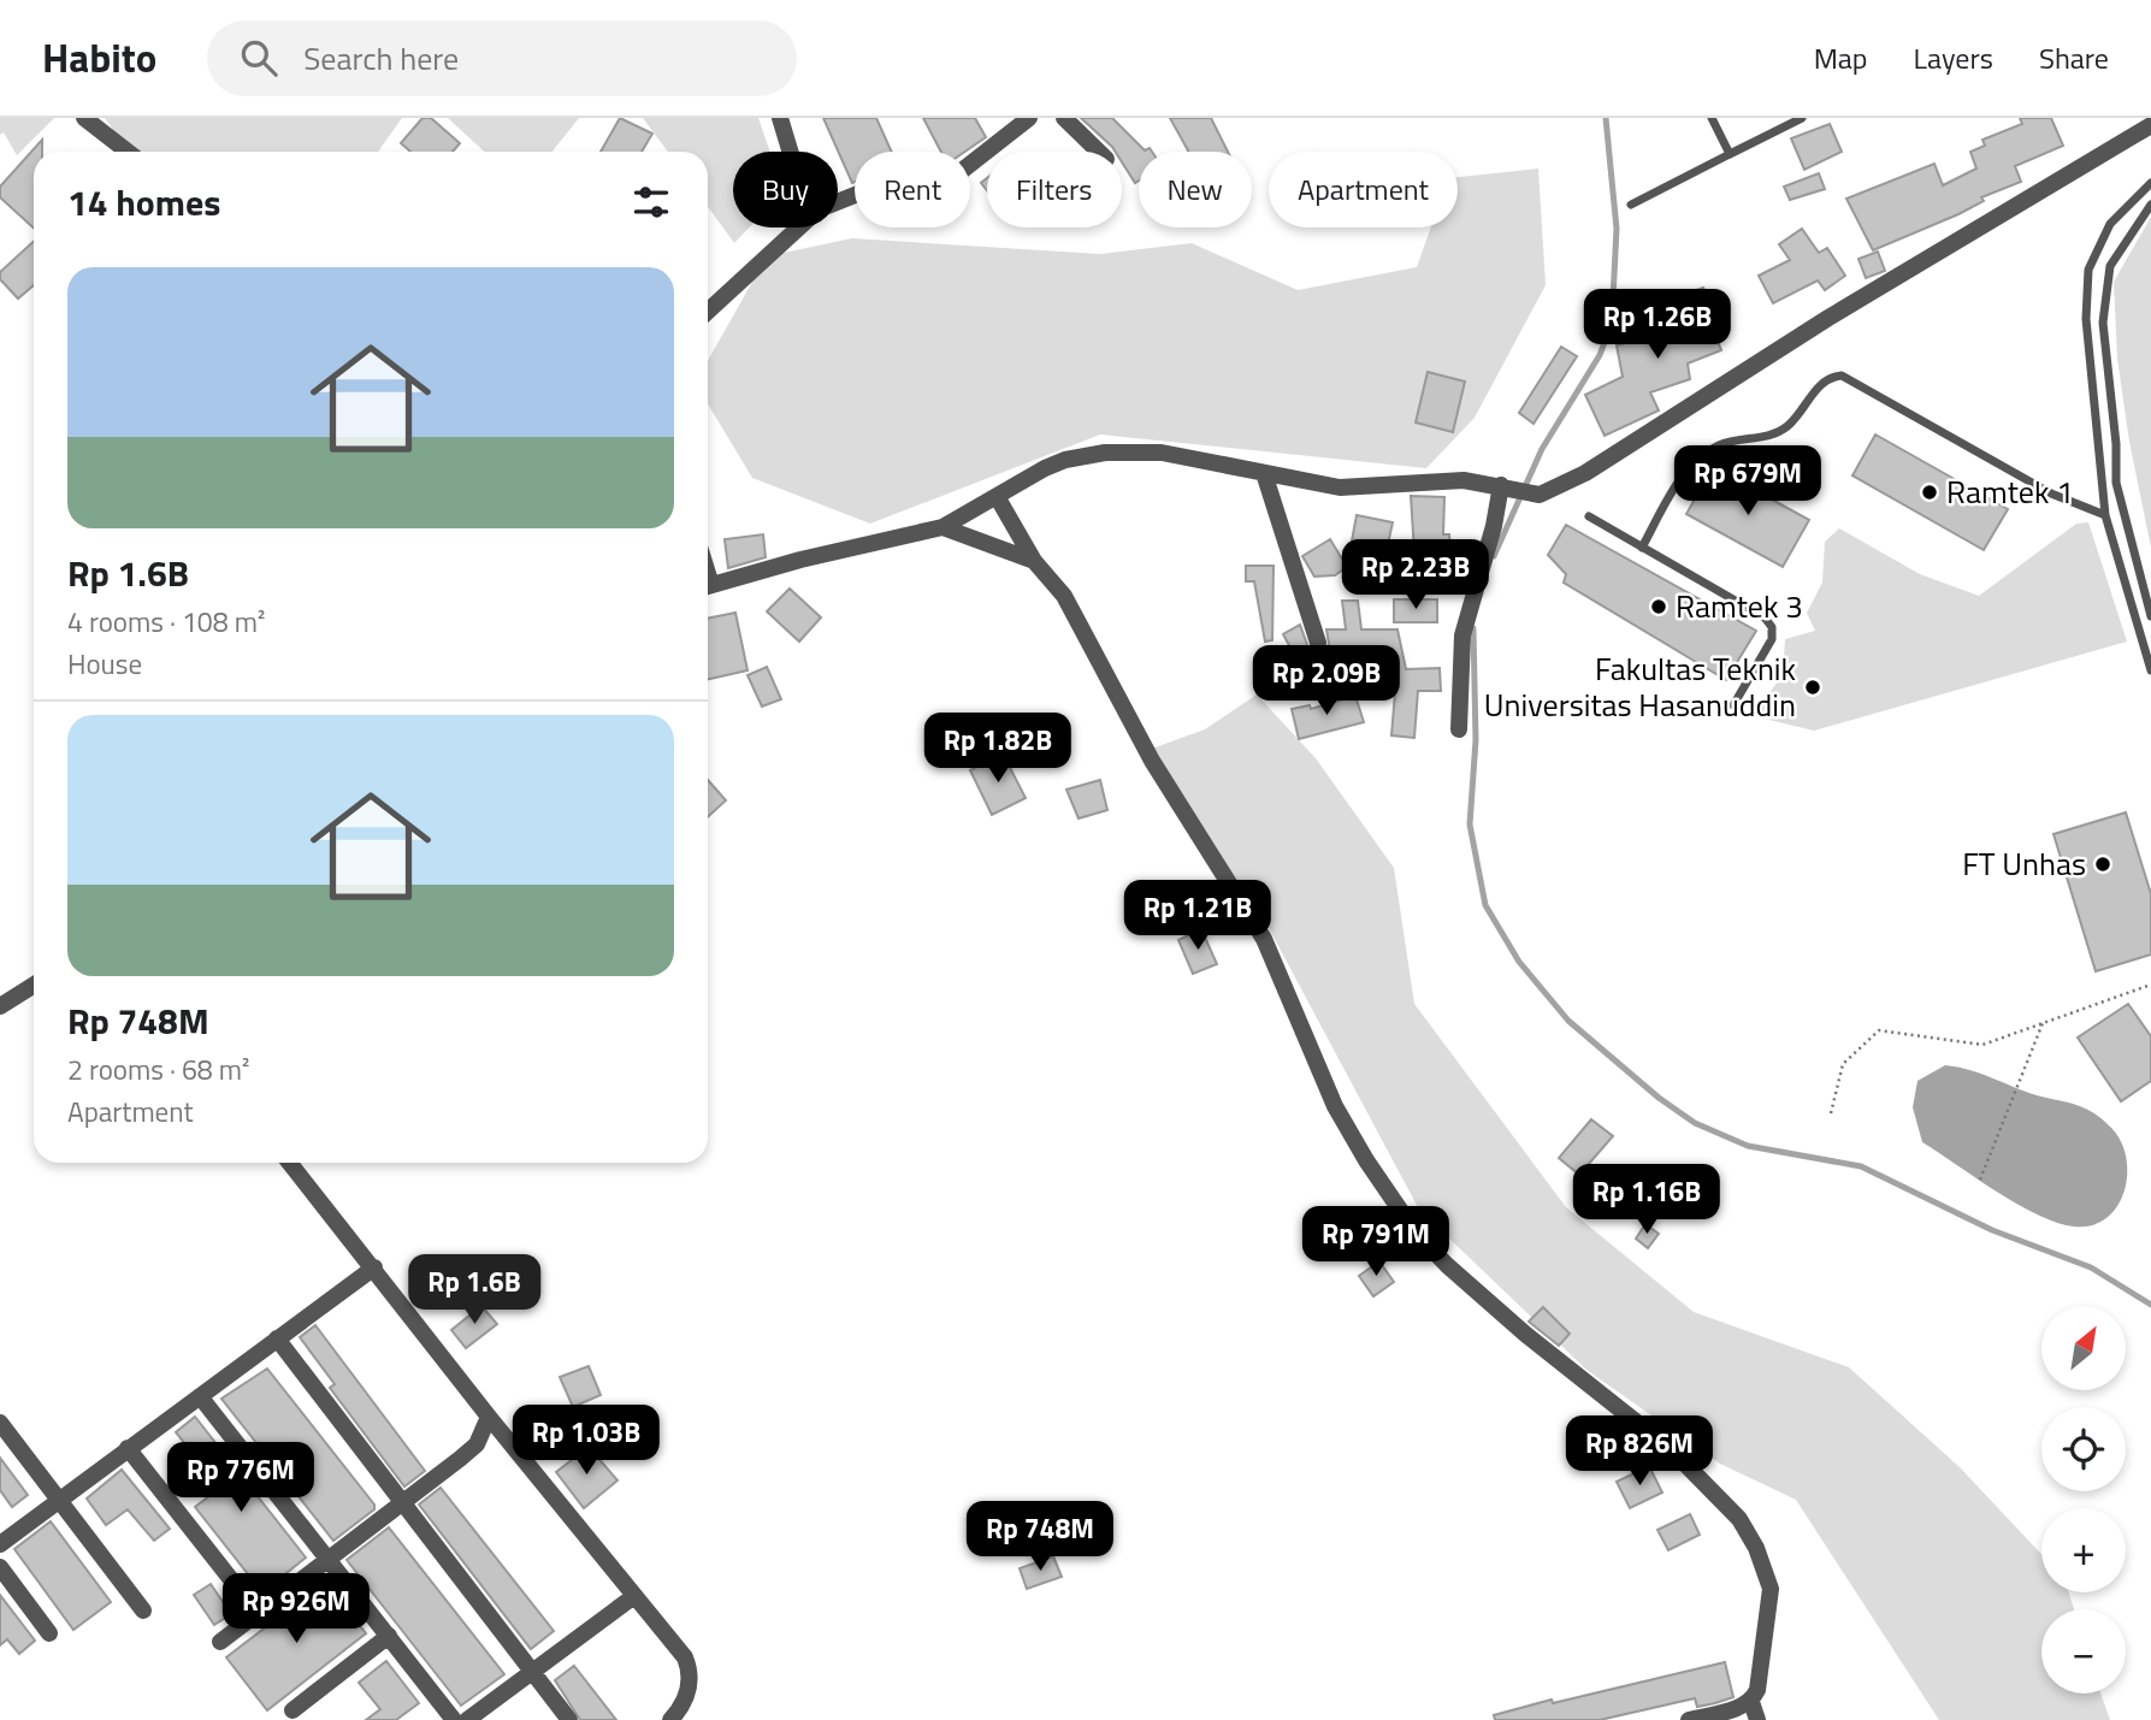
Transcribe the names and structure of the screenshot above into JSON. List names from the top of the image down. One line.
{"places":["Ramtek 1","Ramtek 3","Fakultas Teknik Universitas Hasanuddin","FT Unhas"],"north":"top right","page":{"header":"Habito","search":"Search here","nav":["Map","Layers","Share"],"chip":["Buy","Rent","Filters","New","Apartment"],"heading":"14 homes","list":[{"name":"Rp 1.6B","note":"4 rooms · 108 m² · House"},{"name":"Rp 748M","note":"2 rooms · 68 m² · Apartment"}],"price":["Rp 1.26B","Rp 679M","Rp 2.23B","Rp 2.09B","Rp 1.82B","Rp 1.21B","Rp 1.16B","Rp 791M","Rp 1.6B","Rp 1.03B","Rp 826M","Rp 776M","Rp 748M","Rp 926M"],"map_buttons":["+","−"]}}
